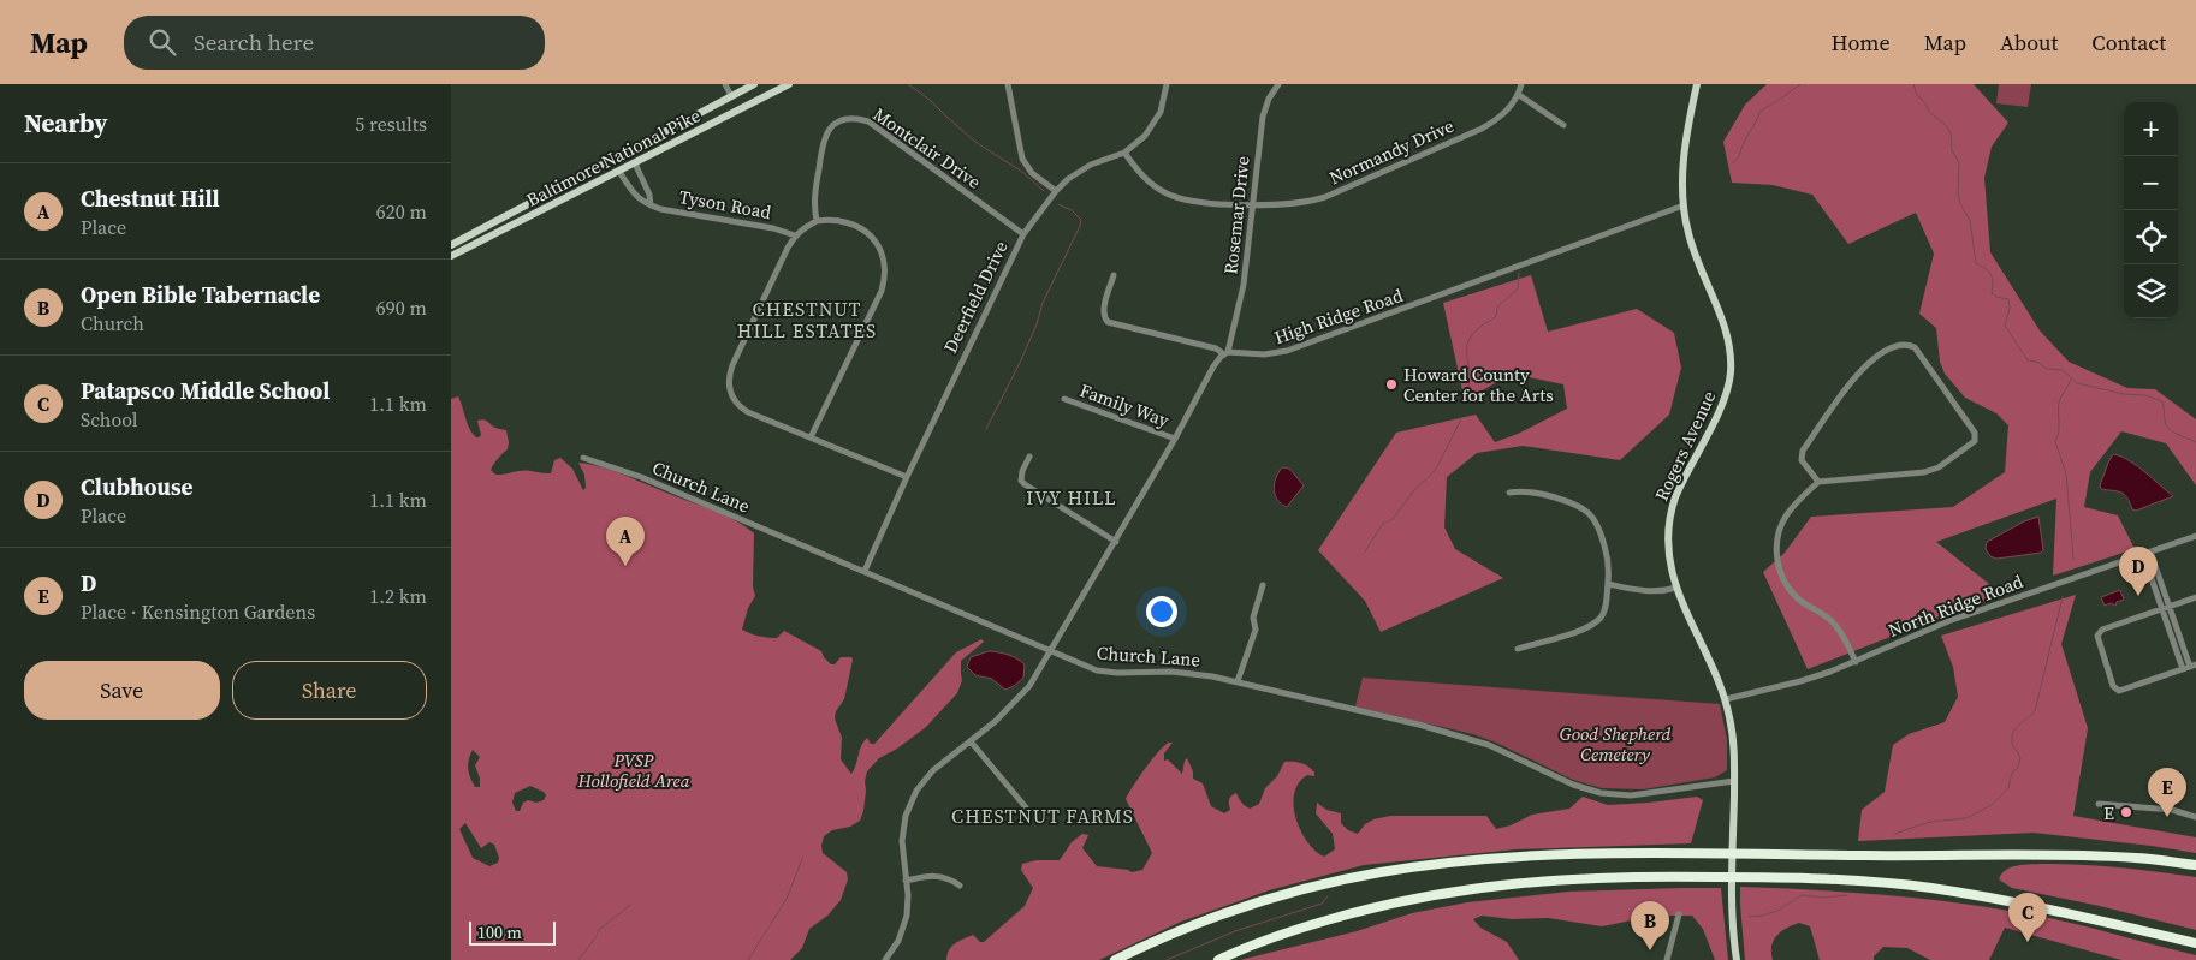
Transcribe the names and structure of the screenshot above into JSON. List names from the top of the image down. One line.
{"streets":{"main road":["Baltimore National Pike","Rogers Avenue"],"street":["Montclair Drive","Normandy Drive","Tyson Road","Rosemar Drive","Deerfield Drive","High Ridge Road","Family Way","Church Lane","North Ridge Road"]},"crossings":[["Montclair Drive","Deerfield Drive"],["Normandy Drive","Rosemar Drive"],["Normandy Drive","Deerfield Drive"],["Baltimore National Pike","Tyson Road"],["Rosemar Drive","High Ridge Road"],["Deerfield Drive","Church Lane"],["High Ridge Road","Rogers Avenue"],["Rogers Avenue","Church Lane"],["Rogers Avenue","North Ridge Road"]],"districts":["CHESTNUT HILL ESTATES","IVY HILL","CHESTNUT FARMS"],"parks":["Good Shepherd Cemetery","PVSP Hollofield Area"],"places":["Howard County Center for the Arts","E"],"scale_bar":"100 m","page":{"header":"Map","search":"Search here","nav":["Home","Map","About","Contact"],"heading":["Nearby","5 results"],"map_buttons":["+","−"],"list":[{"mark":"A","name":"Chestnut Hill","note":"Place","value":"620 m"},{"mark":"B","name":"Open Bible Tabernacle","note":"Church","value":"690 m"},{"mark":"C","name":"Patapsco Middle School","note":"School","value":"1.1 km"},{"mark":"D","name":"Clubhouse","note":"Place","value":"1.1 km"},{"mark":"E","name":"D","note":"Place · Kensington Gardens","value":"1.2 km"}],"pins":["A","D","E","C","B"],"buttons":["Save","Share"],"scale":"100 m"}}
